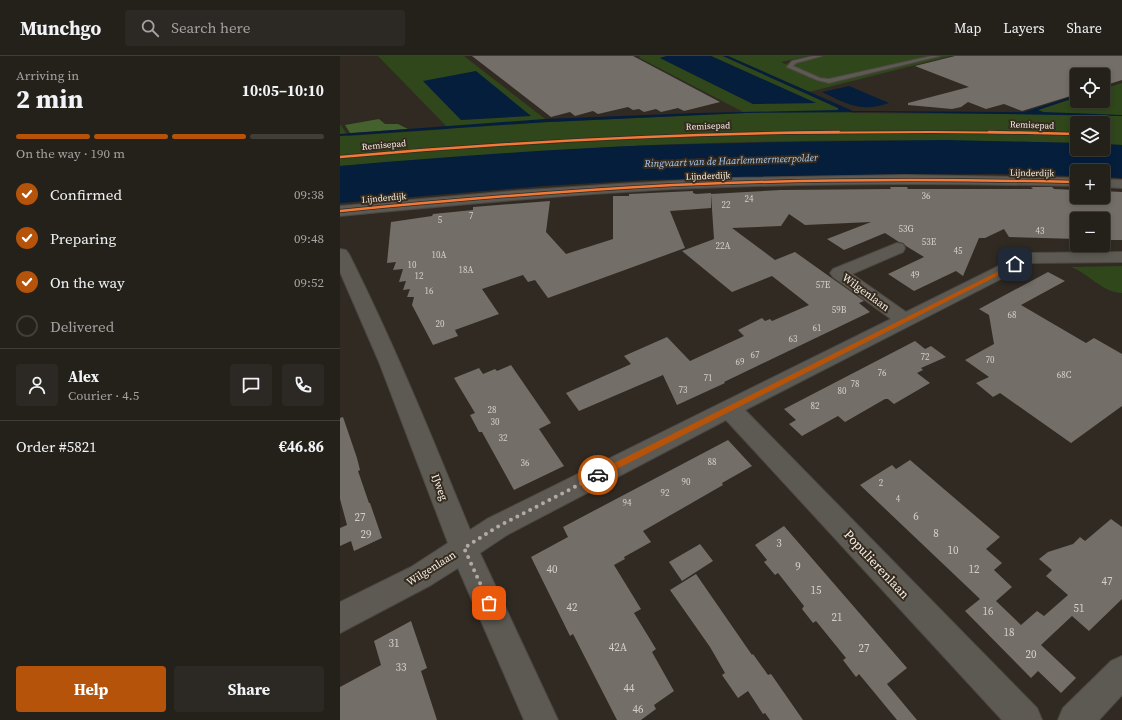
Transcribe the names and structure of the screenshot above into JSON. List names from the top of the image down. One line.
{"streets":{"street":["Lijnderdijk","Wilgenlaan","IJweg","Populierenlaan"],"cycle path":["Remisepad"]},"crossings":[["Wilgenlaan","IJweg"],["Wilgenlaan","Populierenlaan"]],"water":["Ringvaart van de Haarlemmermeerpolder"],"house_numbers":["36","24","22","7","5","53G","43","53E","22A","45","10A","10","18A","49","12","57E","16","59B","68","20","61","63","67","72","70","69","76","68C","71","78","73","80","82","28","30","32","88","36","90","2","92","4","94","6","27","8","29","3","10","9","40","12","47","15","42","51","16","21","18","31","42A","27","20","33","44","46"],"page":{"header":"Munchgo","search":"Search here","nav":["Map","Layers","Share"],"heading":["2 min","Arriving in","10:05–10:10"],"panel":["Alex","Courier · 4.5","Order #5821","€46.86"],"map_buttons":["+","−"],"bar":"On the way · 190 m","list":[["Confirmed","09:38"],["Preparing","09:48"],["On the way","09:52"],"Delivered"],"buttons":["Help","Share"]}}
